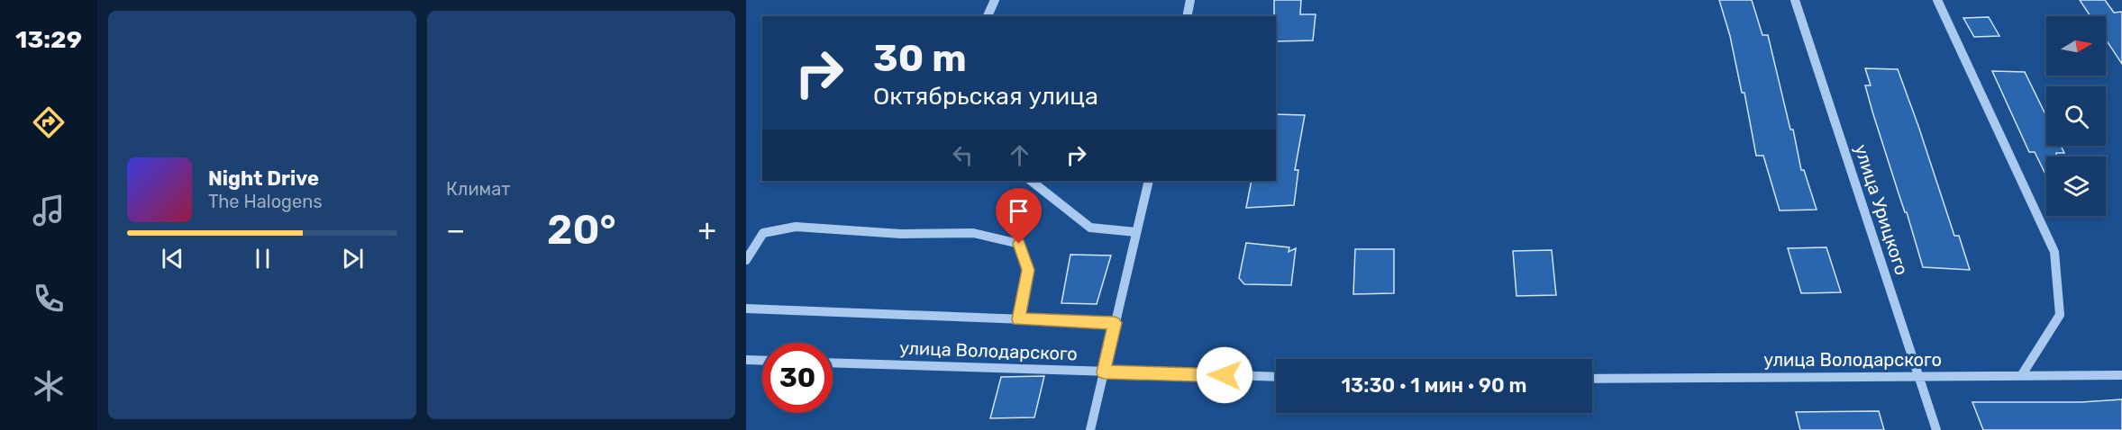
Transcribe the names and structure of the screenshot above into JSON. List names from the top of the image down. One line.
{"streets":{"street":["улица Урицкого","улица Володарского"]},"crossings":[["улица Урицкого","улица Володарского"]],"north":"right","page":{"tabs":"13:29","tile":"Климат","turn":["30 m","Октябрьская улица"],"song":["Night Drive","The Halogens"],"heat":["−","20°","+"],"limit":"30","trip":"13:30 · 1 мин · 90 m"}}
